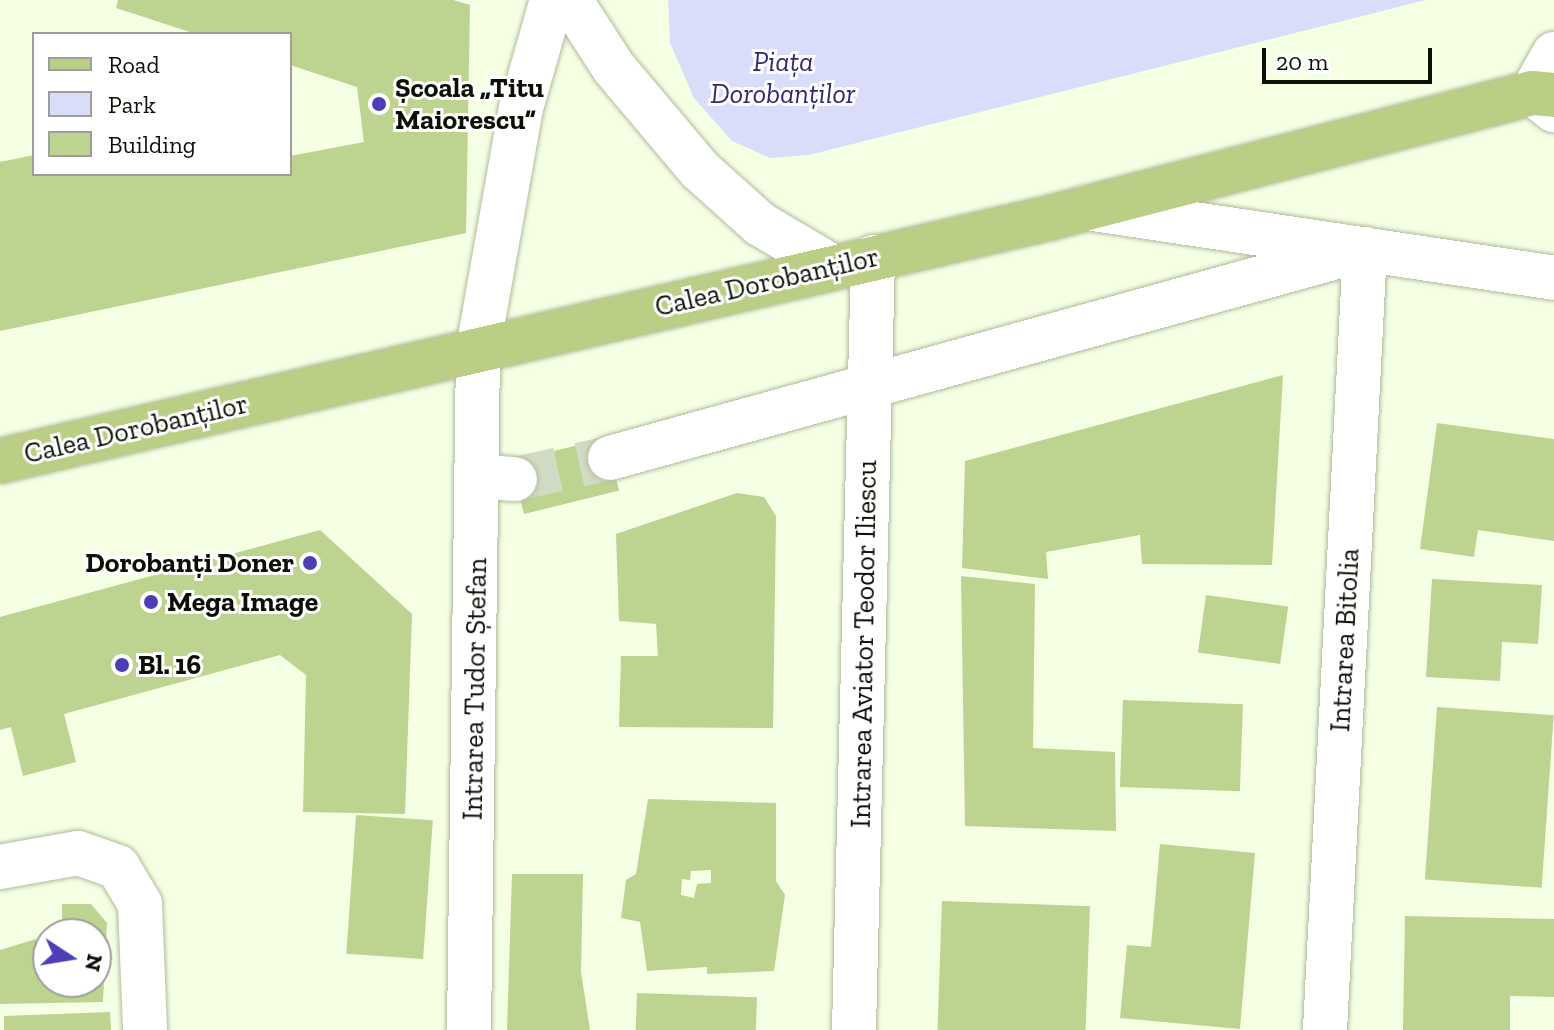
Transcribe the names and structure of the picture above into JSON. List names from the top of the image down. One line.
{"streets":{"main road":["Calea Dorobanților"],"street":["Intrarea Bitolia","Intrarea Aviator Teodor Iliescu","Intrarea Tudor Ștefan"]},"crossings":[["Calea Dorobanților","Intrarea Aviator Teodor Iliescu"],["Calea Dorobanților","Intrarea Tudor Ștefan"]],"parks":["Piața Dorobanților"],"places":["Școala „Titu Maiorescu”","Dorobanți Doner","Mega Image","Bl. 16"],"legend":["Road","Park","Building"],"scale_bar":"20 m","north":"right"}
